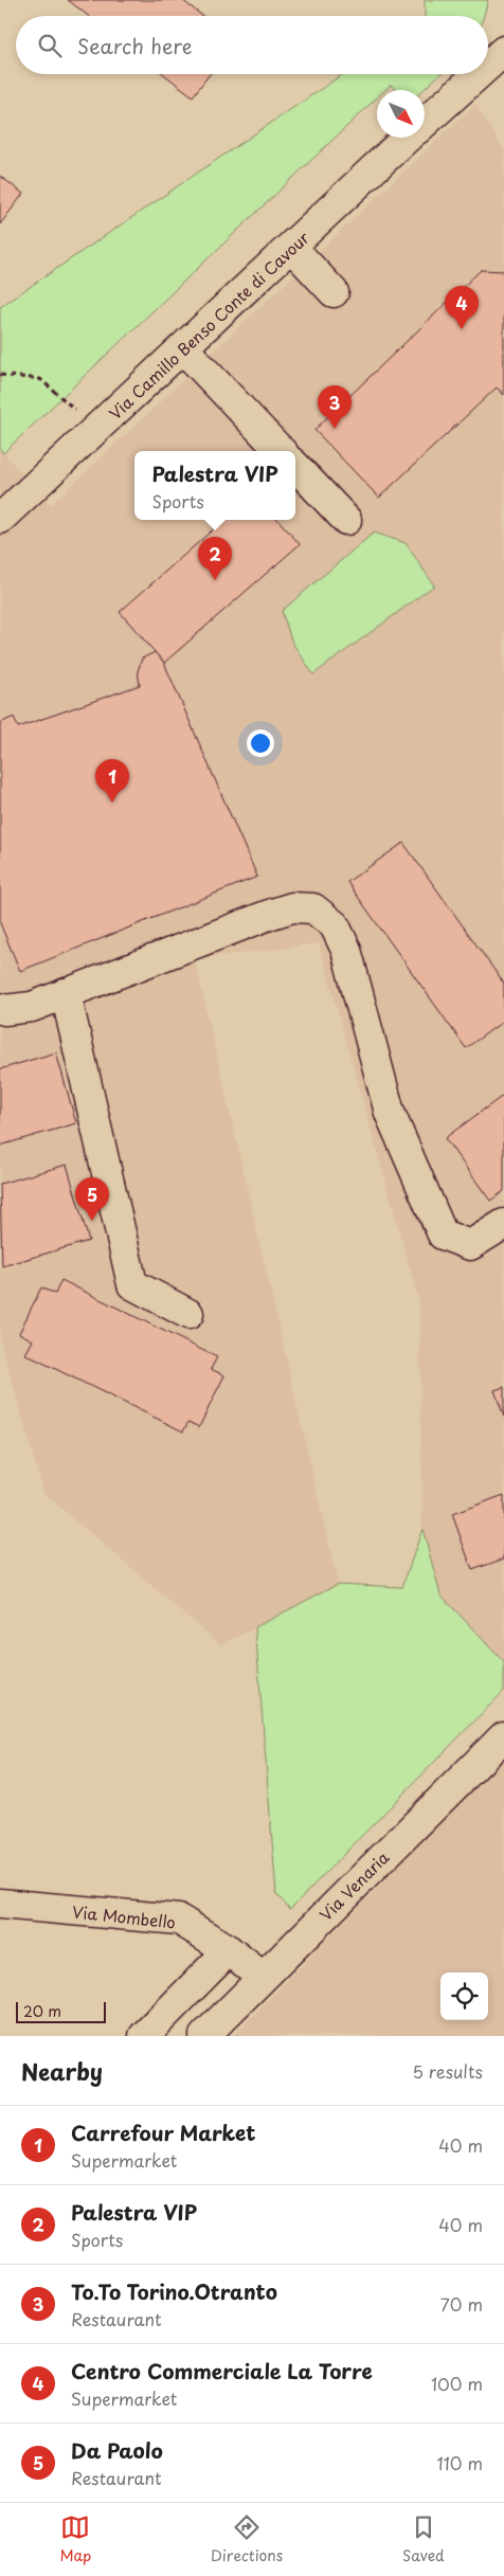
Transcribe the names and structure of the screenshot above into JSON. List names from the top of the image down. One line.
{"streets":{"street":["Via Camillo Benso Conte di Cavour","Via Venaria","Via Mombello"]},"crossings":[["Via Venaria","Via Mombello"]],"scale_bar":"20 m","north":"bottom right","page":{"search":"Search here","pins":["4","3","2","1","5"],"popup":["Palestra VIP","Sports"],"scale":"20 m","heading":["Nearby","5 results"],"list":[{"mark":"1","name":"Carrefour Market","note":"Supermarket","value":"40 m"},{"mark":"2","name":"Palestra VIP","note":"Sports","value":"40 m"},{"mark":"3","name":"To.To Torino.Otranto","note":"Restaurant","value":"70 m"},{"mark":"4","name":"Centro Commerciale La Torre","note":"Supermarket","value":"100 m"},{"mark":"5","name":"Da Paolo","note":"Restaurant","value":"110 m"}],"nav":["Map","Directions","Saved"]}}
